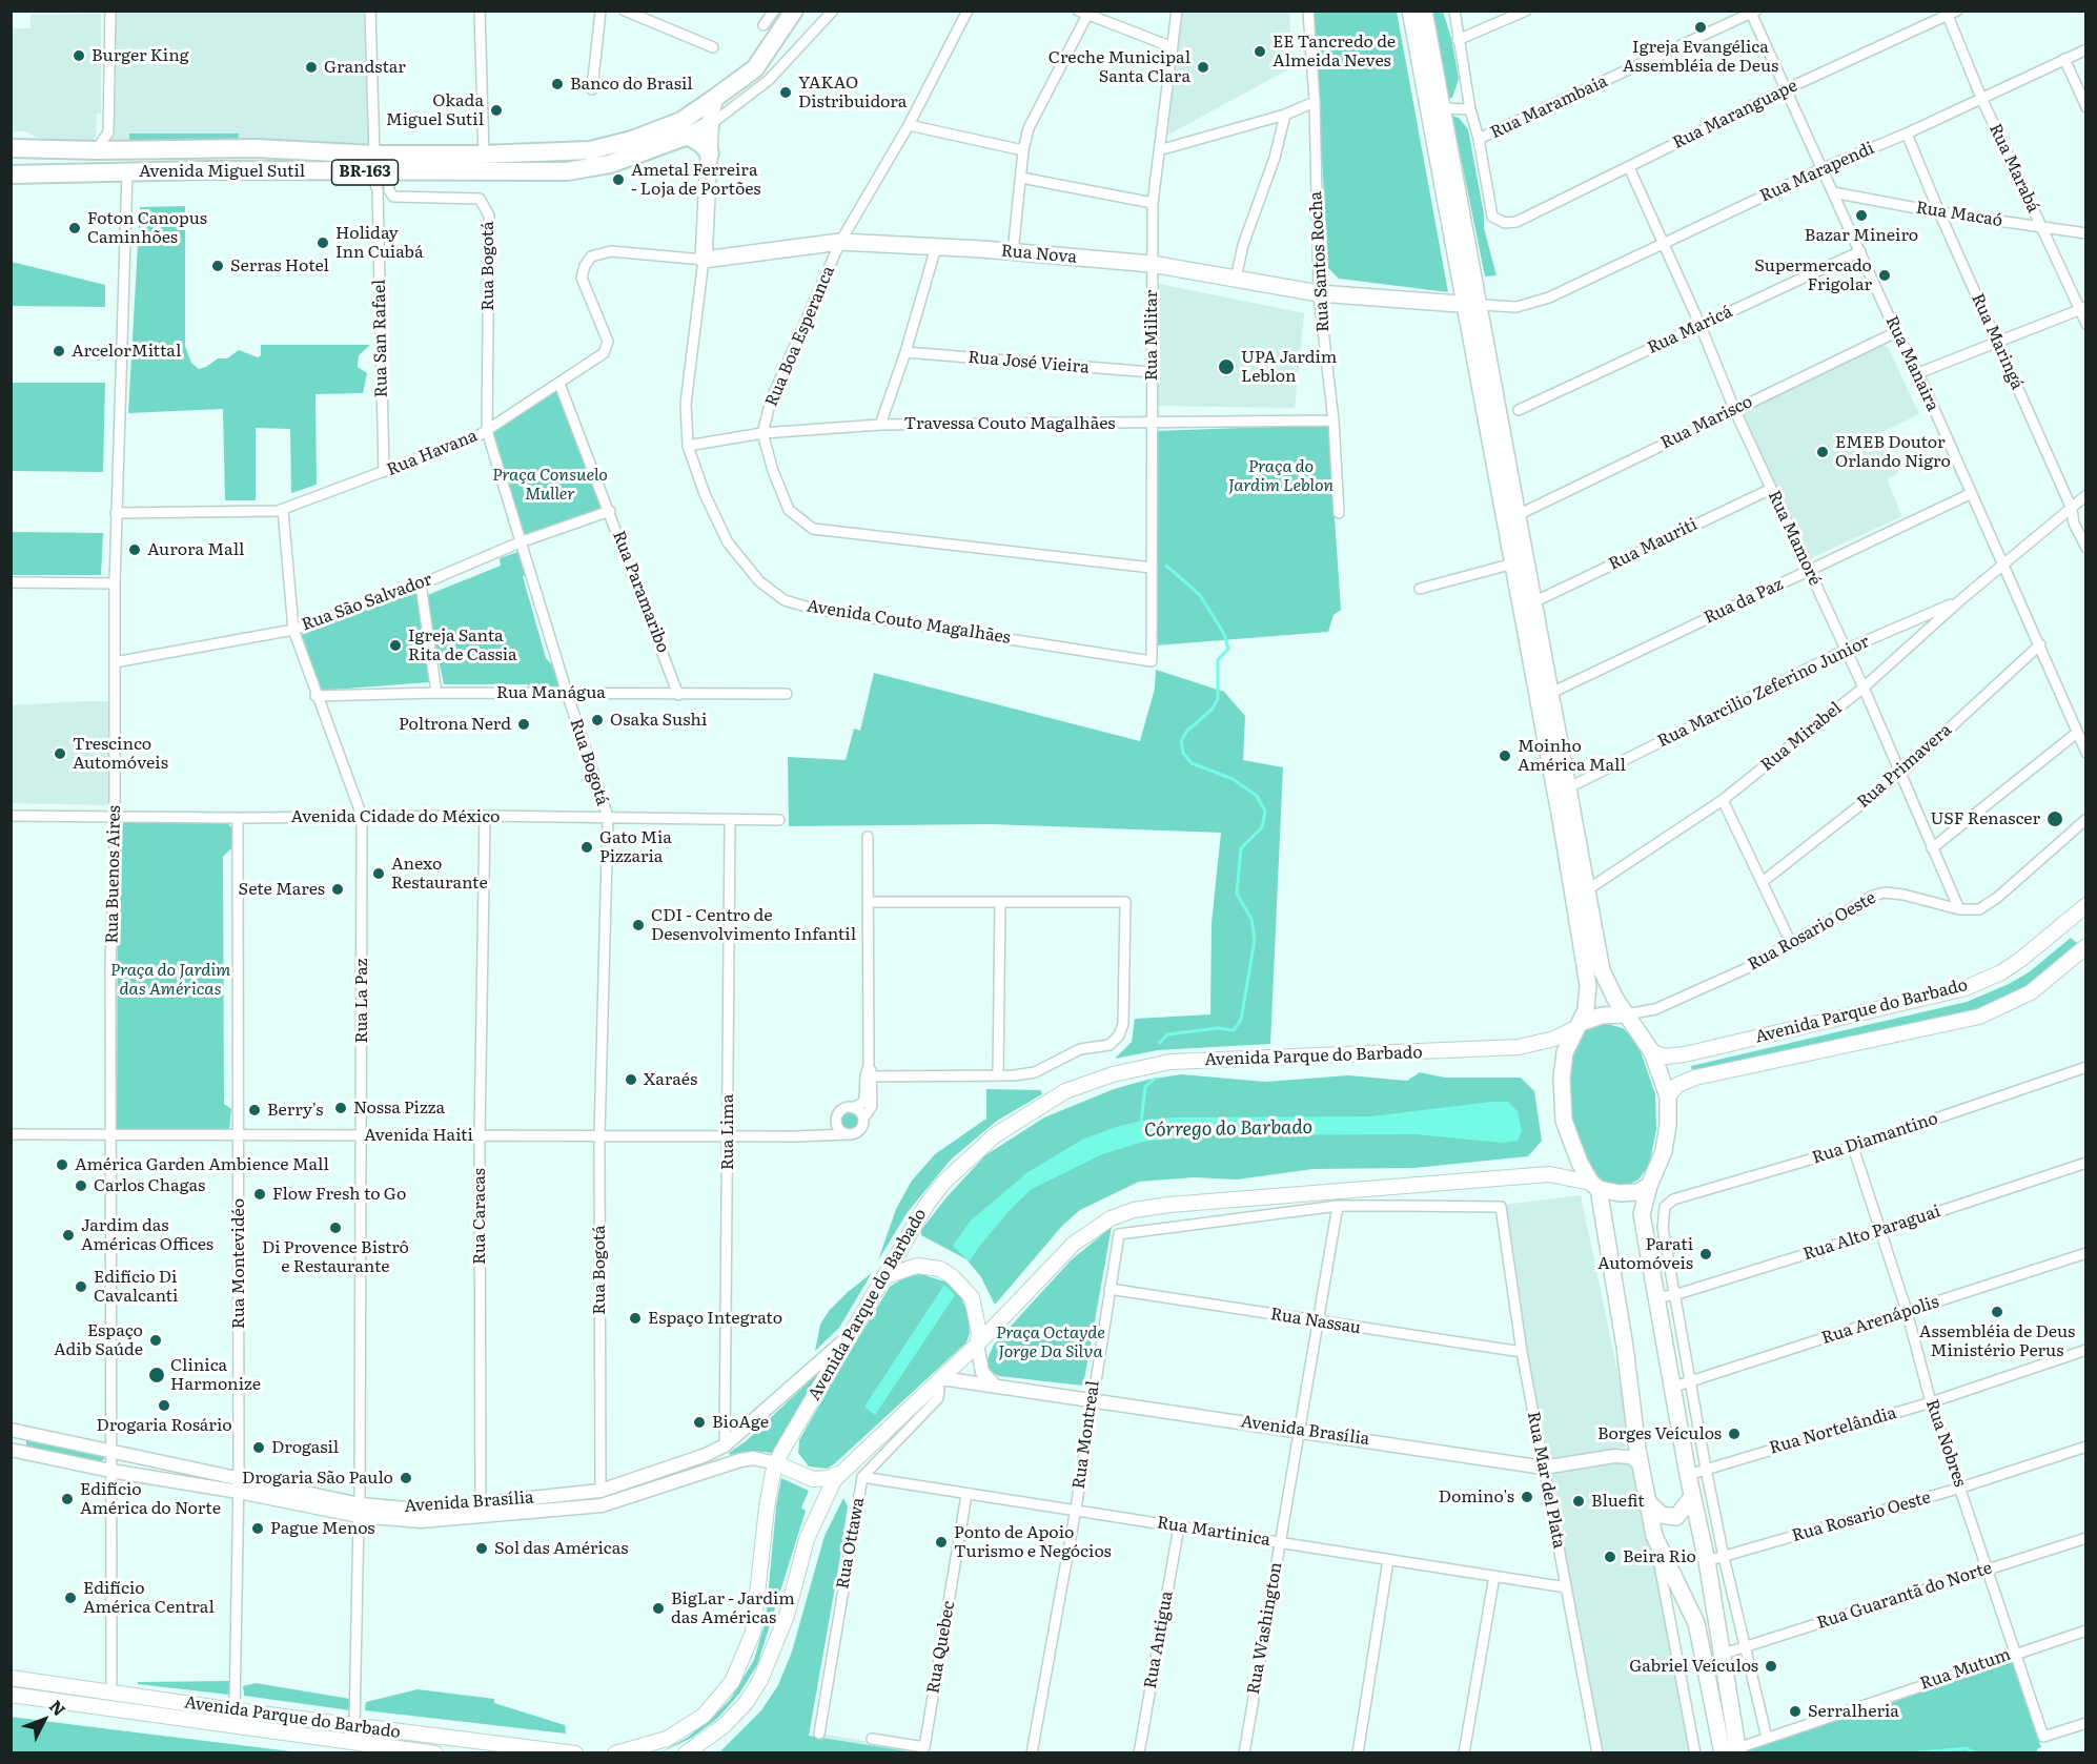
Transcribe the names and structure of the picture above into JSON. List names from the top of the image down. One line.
{"streets":{"highway":["Avenida Miguel Sutil","BR-163"],"main road":["Rua Nova","Avenida Couto Magalhães","Avenida Parque do Barbado"],"street":["Rua Marambaia","Rua Maranguape","Rua Marabá","Rua Marapendi","Rua Macaó","Rua Santos Rocha","Rua Bogotá","Rua Maricá","Rua Militar","Rua Boa Esperanca","Rua San Rafael","Rua Maringá","Rua José Vieira","Rua Manaira","Rua Marisco","Travessa Couto Magalhães","Rua Havana","Rua Mamoré","Rua Mauriti","Rua Paramaribo","Rua da Paz","Rua São Salvador","Rua Marcilio Zeferino Junior","Rua Manágua","Rua Mirabel","Rua Primavera","Avenida Cidade do México","Rua Buenos Aires","Rua Rosario Oeste","Rua La Paz","Rua Lima","Avenida Haiti","Rua Diamantino","Rua Caracas","Rua Alto Paraguai","Rua Montevidéo","Rua Arenápolis","Rua Nassau","Avenida Brasília","Rua Nortelândia","Rua Montreal","Rua Nobres","Rua Mar del Plata","Rua Martinica","Rua Ottawa","Rua Guarantã do Norte","Rua Washington","Rua Antigua","Rua Quebec","Rua Mutum"]},"crossings":[["Rua Marambaia","Rua Maranguape"],["Rua Marambaia","Rua Manaira"],["Rua Maranguape","Rua Marabá"],["Rua Maranguape","Rua Manaira"],["Rua Maranguape","Rua Mamoré"],["Rua Marabá","Rua Marapendi"],["Rua Marabá","Rua Macaó"],["Avenida Miguel Sutil","Rua Bogotá"],["Avenida Miguel Sutil","Rua San Rafael"],["Avenida Miguel Sutil","Avenida Couto Magalhães"],["Avenida Miguel Sutil","Rua Buenos Aires"],["Rua Marapendi","Rua Nova"],["Rua Marapendi","Rua Maringá"],["Rua Marapendi","Rua Manaira"],["Rua Marapendi","Rua Mamoré"],["Rua Macaó","Rua Maringá"],["Rua Macaó","Rua Manaira"],["Rua Nova","Rua Santos Rocha"],["Rua Nova","Rua Militar"],["Rua Nova","Rua Boa Esperanca"],["Rua Nova","Rua Havana"],["Rua Nova","Avenida Couto Magalhães"],["Rua Santos Rocha","Travessa Couto Magalhães"],["Rua Bogotá","Rua Havana"],["Rua Bogotá","Rua São Salvador"],["Rua Bogotá","Rua Manágua"],["Rua Bogotá","Avenida Cidade do México"],["Rua Bogotá","Avenida Haiti"],["Rua Bogotá","Avenida Brasília"],["Rua Maricá","Rua Manaira"],["Rua Maricá","Rua Mamoré"],["Rua Militar","Rua José Vieira"],["Rua Militar","Travessa Couto Magalhães"],["Rua Militar","Avenida Couto Magalhães"],["Rua Boa Esperanca","Travessa Couto Magalhães"],["Rua San Rafael","Rua Havana"],["Rua Maringá","Rua Mirabel"],["Rua Manaira","Rua Marisco"],["Rua Manaira","Rua da Paz"],["Rua Manaira","Rua Mirabel"],["Rua Manaira","Rua Primavera"],["Rua Marisco","Rua Mamoré"],["Travessa Couto Magalhães","Avenida Couto Magalhães"],["Rua Havana","Rua Paramaribo"],["Rua Havana","Rua Buenos Aires"],["Rua Havana","Rua La Paz"],["Rua Mamoré","Rua Mauriti"],["Rua Mamoré","Rua da Paz"],["Rua Mamoré","Rua Marcilio Zeferino Junior"],["Rua Mamoré","Rua Mirabel"],["Rua Mamoré","Rua Primavera"],["Rua Mamoré","Rua Rosario Oeste"],["Rua Paramaribo","Rua São Salvador"],["Rua Paramaribo","Rua Manágua"],["Rua São Salvador","Rua Buenos Aires"],["Rua São Salvador","Rua La Paz"],["Rua Marcilio Zeferino Junior","Rua Mirabel"],["Rua Manágua","Rua La Paz"],["Avenida Cidade do México","Rua Buenos Aires"],["Avenida Cidade do México","Rua La Paz"],["Avenida Cidade do México","Rua Lima"],["Avenida Cidade do México","Rua Caracas"],["Avenida Cidade do México","Rua Montevidéo"],["Rua Buenos Aires","Avenida Parque do Barbado"],["Rua Buenos Aires","Avenida Haiti"],["Rua Buenos Aires","Avenida Brasília"],["Rua Rosario Oeste","Avenida Parque do Barbado"],["Rua Rosario Oeste","Rua Nobres"],["Rua La Paz","Avenida Parque do Barbado"],["Rua La Paz","Avenida Haiti"],["Rua La Paz","Avenida Brasília"],["Avenida Parque do Barbado","Rua Montevidéo"],["Avenida Parque do Barbado","Avenida Brasília"],["Rua Lima","Avenida Haiti"],["Rua Lima","Avenida Brasília"],["Avenida Haiti","Rua Caracas"],["Avenida Haiti","Rua Montevidéo"],["Rua Diamantino","Rua Alto Paraguai"],["Rua Diamantino","Rua Nobres"],["Rua Caracas","Avenida Brasília"],["Rua Alto Paraguai","Rua Nobres"],["Rua Montevidéo","Avenida Brasília"],["Rua Arenápolis","Rua Nobres"],["Rua Nassau","Rua Montreal"],["Rua Nassau","Rua Mar del Plata"],["Rua Nassau","Rua Washington"],["Avenida Brasília","Rua Montreal"],["Avenida Brasília","Rua Mar del Plata"],["Avenida Brasília","Rua Ottawa"],["Avenida Brasília","Rua Washington"],["Rua Nortelândia","Rua Nobres"],["Rua Montreal","Rua Mar del Plata"],["Rua Montreal","Rua Martinica"],["Rua Montreal","Rua Washington"],["Rua Nobres","Rua Guarantã do Norte"],["Rua Nobres","Rua Mutum"],["Rua Mar del Plata","Rua Martinica"],["Rua Martinica","Rua Ottawa"],["Rua Martinica","Rua Washington"],["Rua Martinica","Rua Antigua"],["Rua Martinica","Rua Quebec"]],"water":["Córrego do Barbado"],"parks":["Praça do Jardim Leblon","Praça Consuelo Muller","Praça do Jardim das Américas","Praça Octayde Jorge Da Silva"],"places":["Igreja Evangélica Assembléia de Deus","EE Tancredo de Almeida Neves","Burger King","Grandstar","Creche Municipal Santa Clara","Banco do Brasil","YAKAO Distribuidora","Okada Miguel Sutil","Ametal Ferreira - Loja de Portões","Bazar Mineiro","Foton Canopus Caminhões","Holiday Inn Cuiabá","Serras Hotel","Supermercado Frigolar","ArcelorMittal","UPA Jardim Leblon","EMEB Doutor Orlando Nigro","Aurora Mall","Igreja Santa Rita de Cassia","Osaka Sushi","Poltrona Nerd","Trescinco Automóveis","Moinho América Mall","USF Renascer","Gato Mia Pizzaria","Anexo Restaurante","Sete Mares","CDI - Centro de Desenvolvimento Infantil","Xaraés","Nossa Pizza","Berry's","América Garden Ambience Mall","Carlos Chagas","Flow Fresh to Go","Di Provence Bistrô e Restaurante","Jardim das Américas Offices","Parati Automóveis","Edifício Di Cavalcanti","Assembléia de Deus Ministério Perus","Espaço Integrato","Espaço Adib Saúde","Clinica Harmonize","Drogaria Rosário","BioAge","Borges Veículos","Drogasil","Drogaria São Paulo","Domino's","Edifício América do Norte","Bluefit","Pague Menos","Ponto de Apoio Turismo e Negócios","Sol das Américas","Beira Rio","Edifício América Central","BigLar - Jardim das Américas","Gabriel Veículos","Serralheria"],"north":"top right"}
